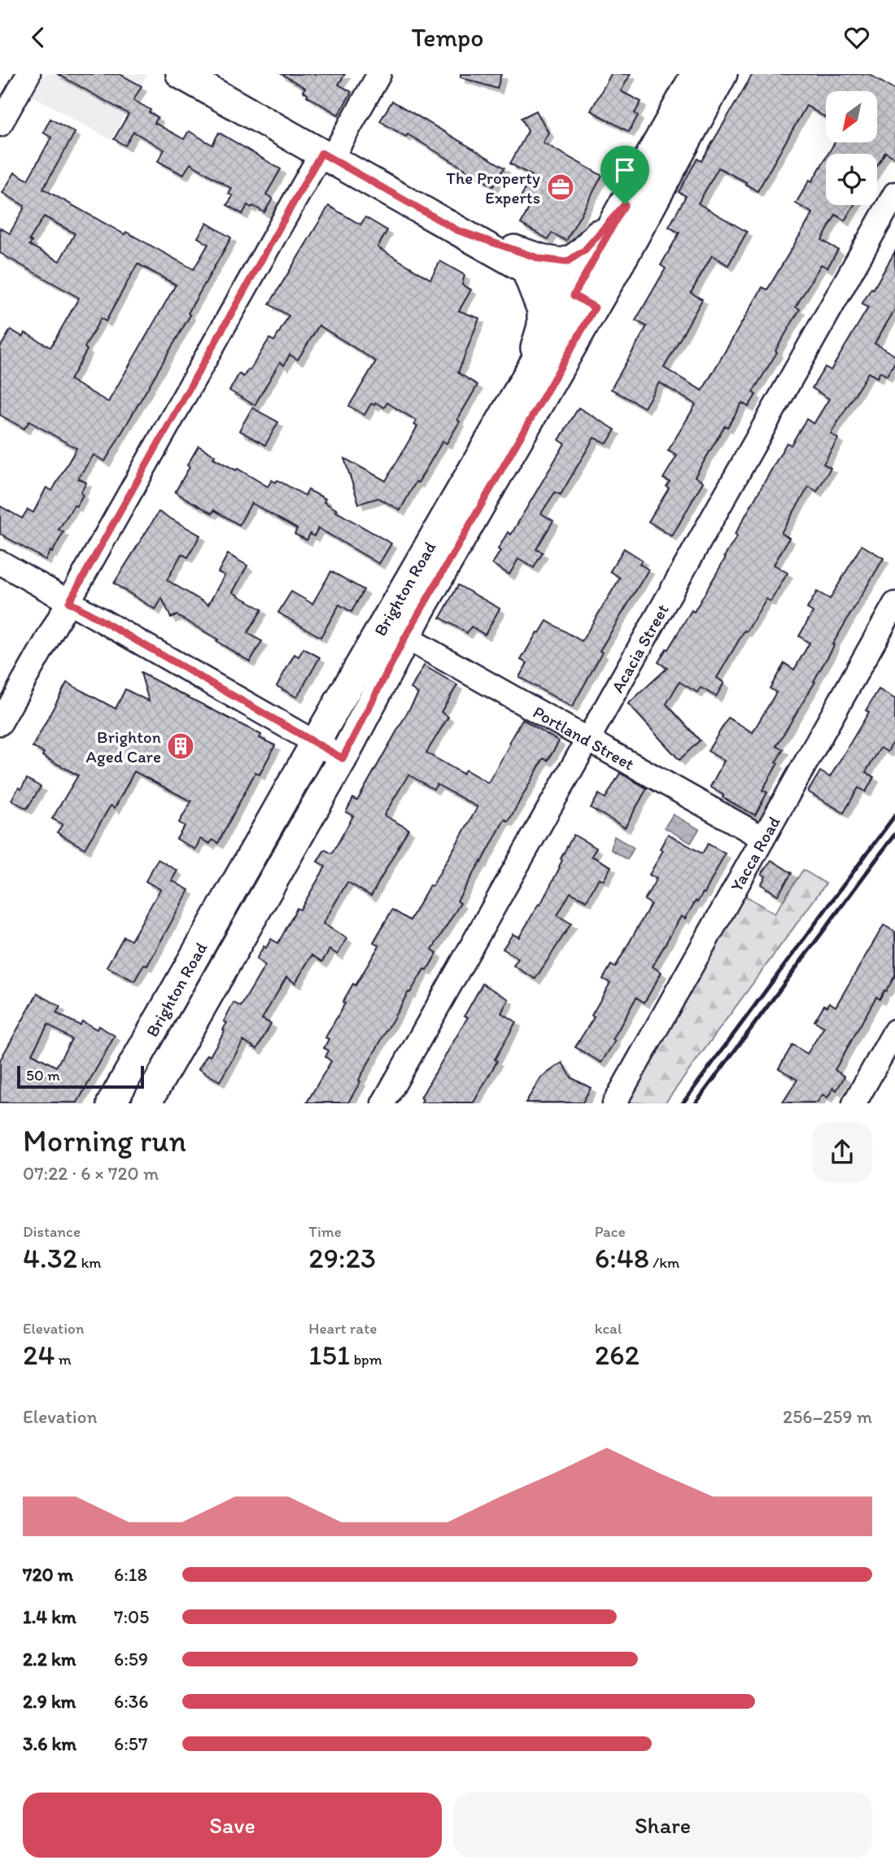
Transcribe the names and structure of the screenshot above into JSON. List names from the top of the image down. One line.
{"streets":{"main road":["Brighton Road"],"street":["Acacia Street","Portland Street","Yacca Road"]},"crossings":[["Brighton Road","Portland Street"],["Acacia Street","Portland Street"],["Portland Street","Yacca Road"]],"places":{"office":["The Property Experts"],"building":["Brighton Aged Care"]},"scale_bar":"50 m","north":"bottom left","page":{"header":"Tempo","scale":"50 m","heading":["Morning run","07:22 · 6 × 720 m"],"stats":[["Distance","4.32 km"],["Time","29:23"],["Pace","6:48 /km"],["Elevation","24 m"],["Heart rate","151 bpm"],["kcal","262"]],"chart":["Elevation","256–259 m"],"list":[{"name":"720 m","note":"6:18"},{"name":"1.4 km","note":"7:05"},{"name":"2.2 km","note":"6:59"},{"name":"2.9 km","note":"6:36"},{"name":"3.6 km","note":"6:57"}],"buttons":["Save","Share"]}}
